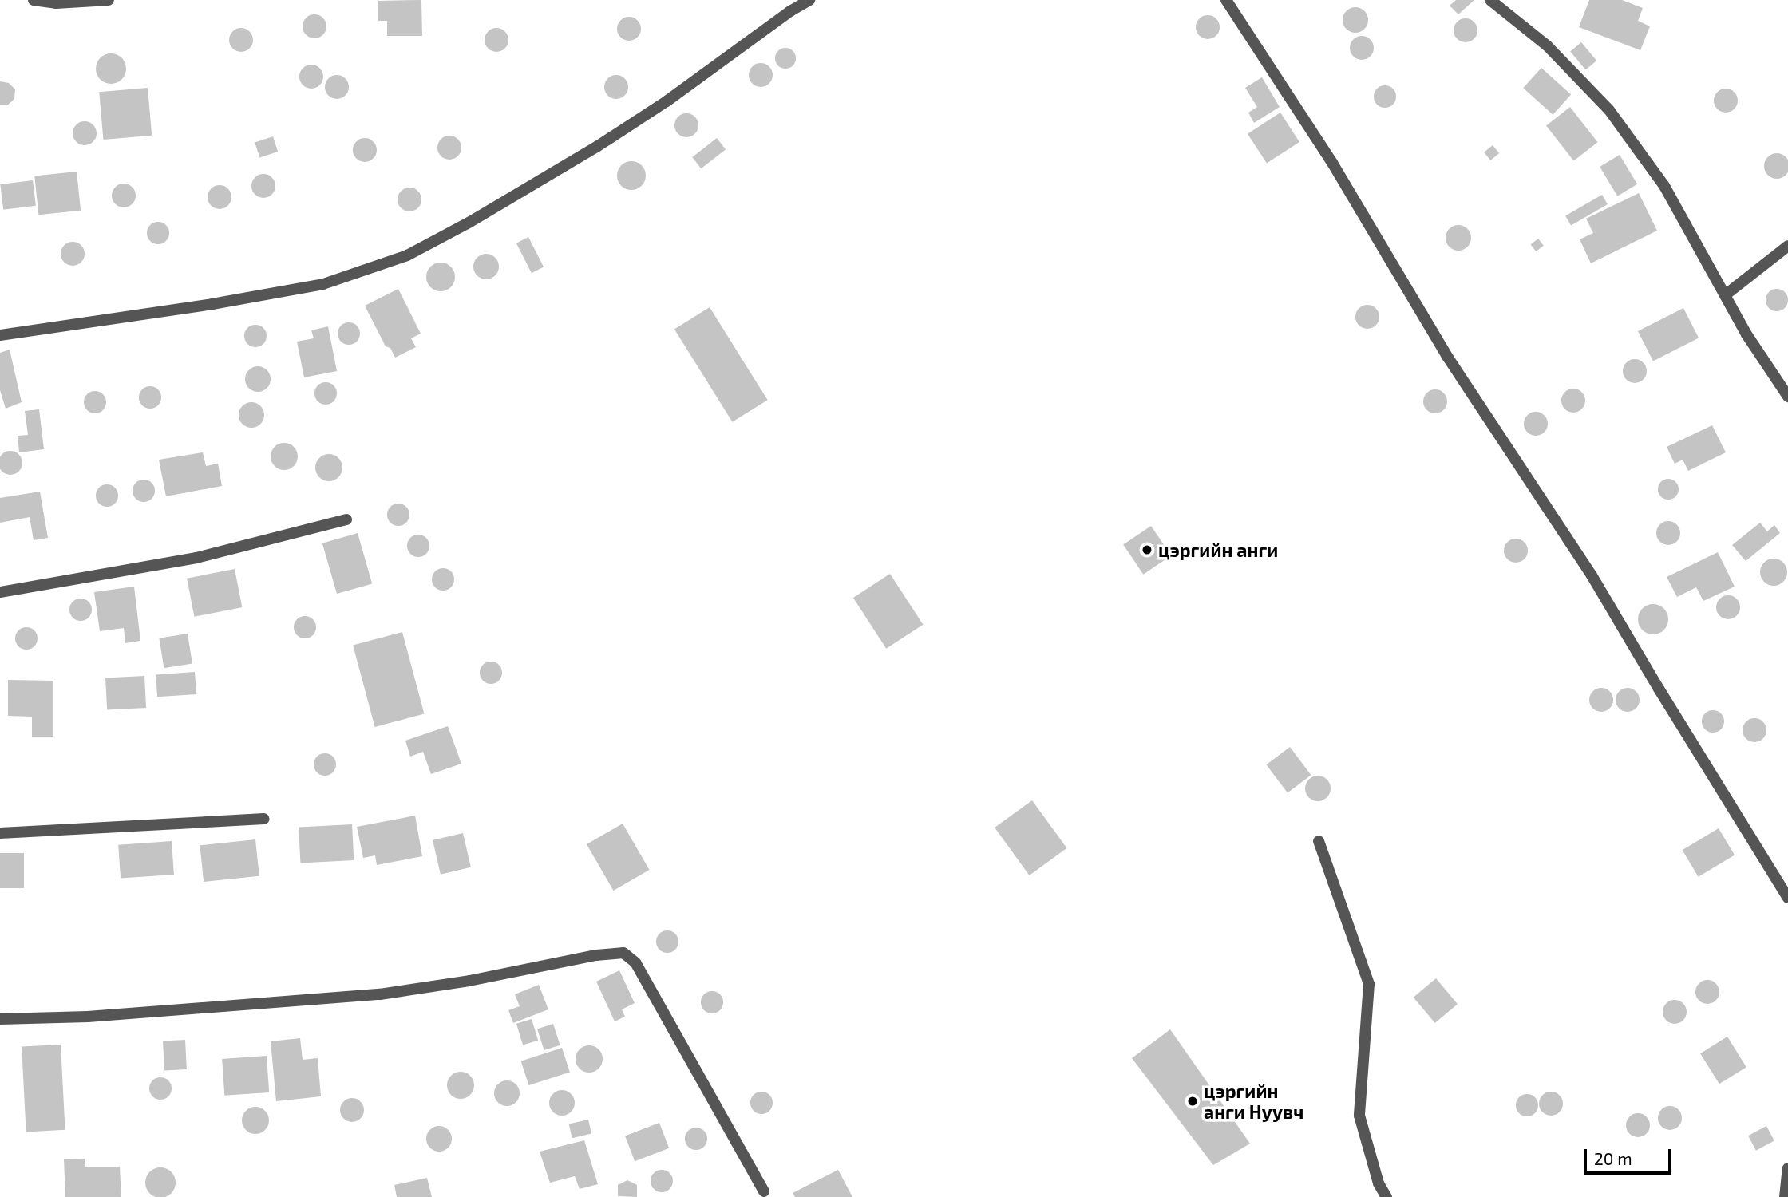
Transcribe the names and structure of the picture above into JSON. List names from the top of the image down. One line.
{"places":["цэргийн анги","цэргийн анги Нуувч"],"scale_bar":"20 m"}
